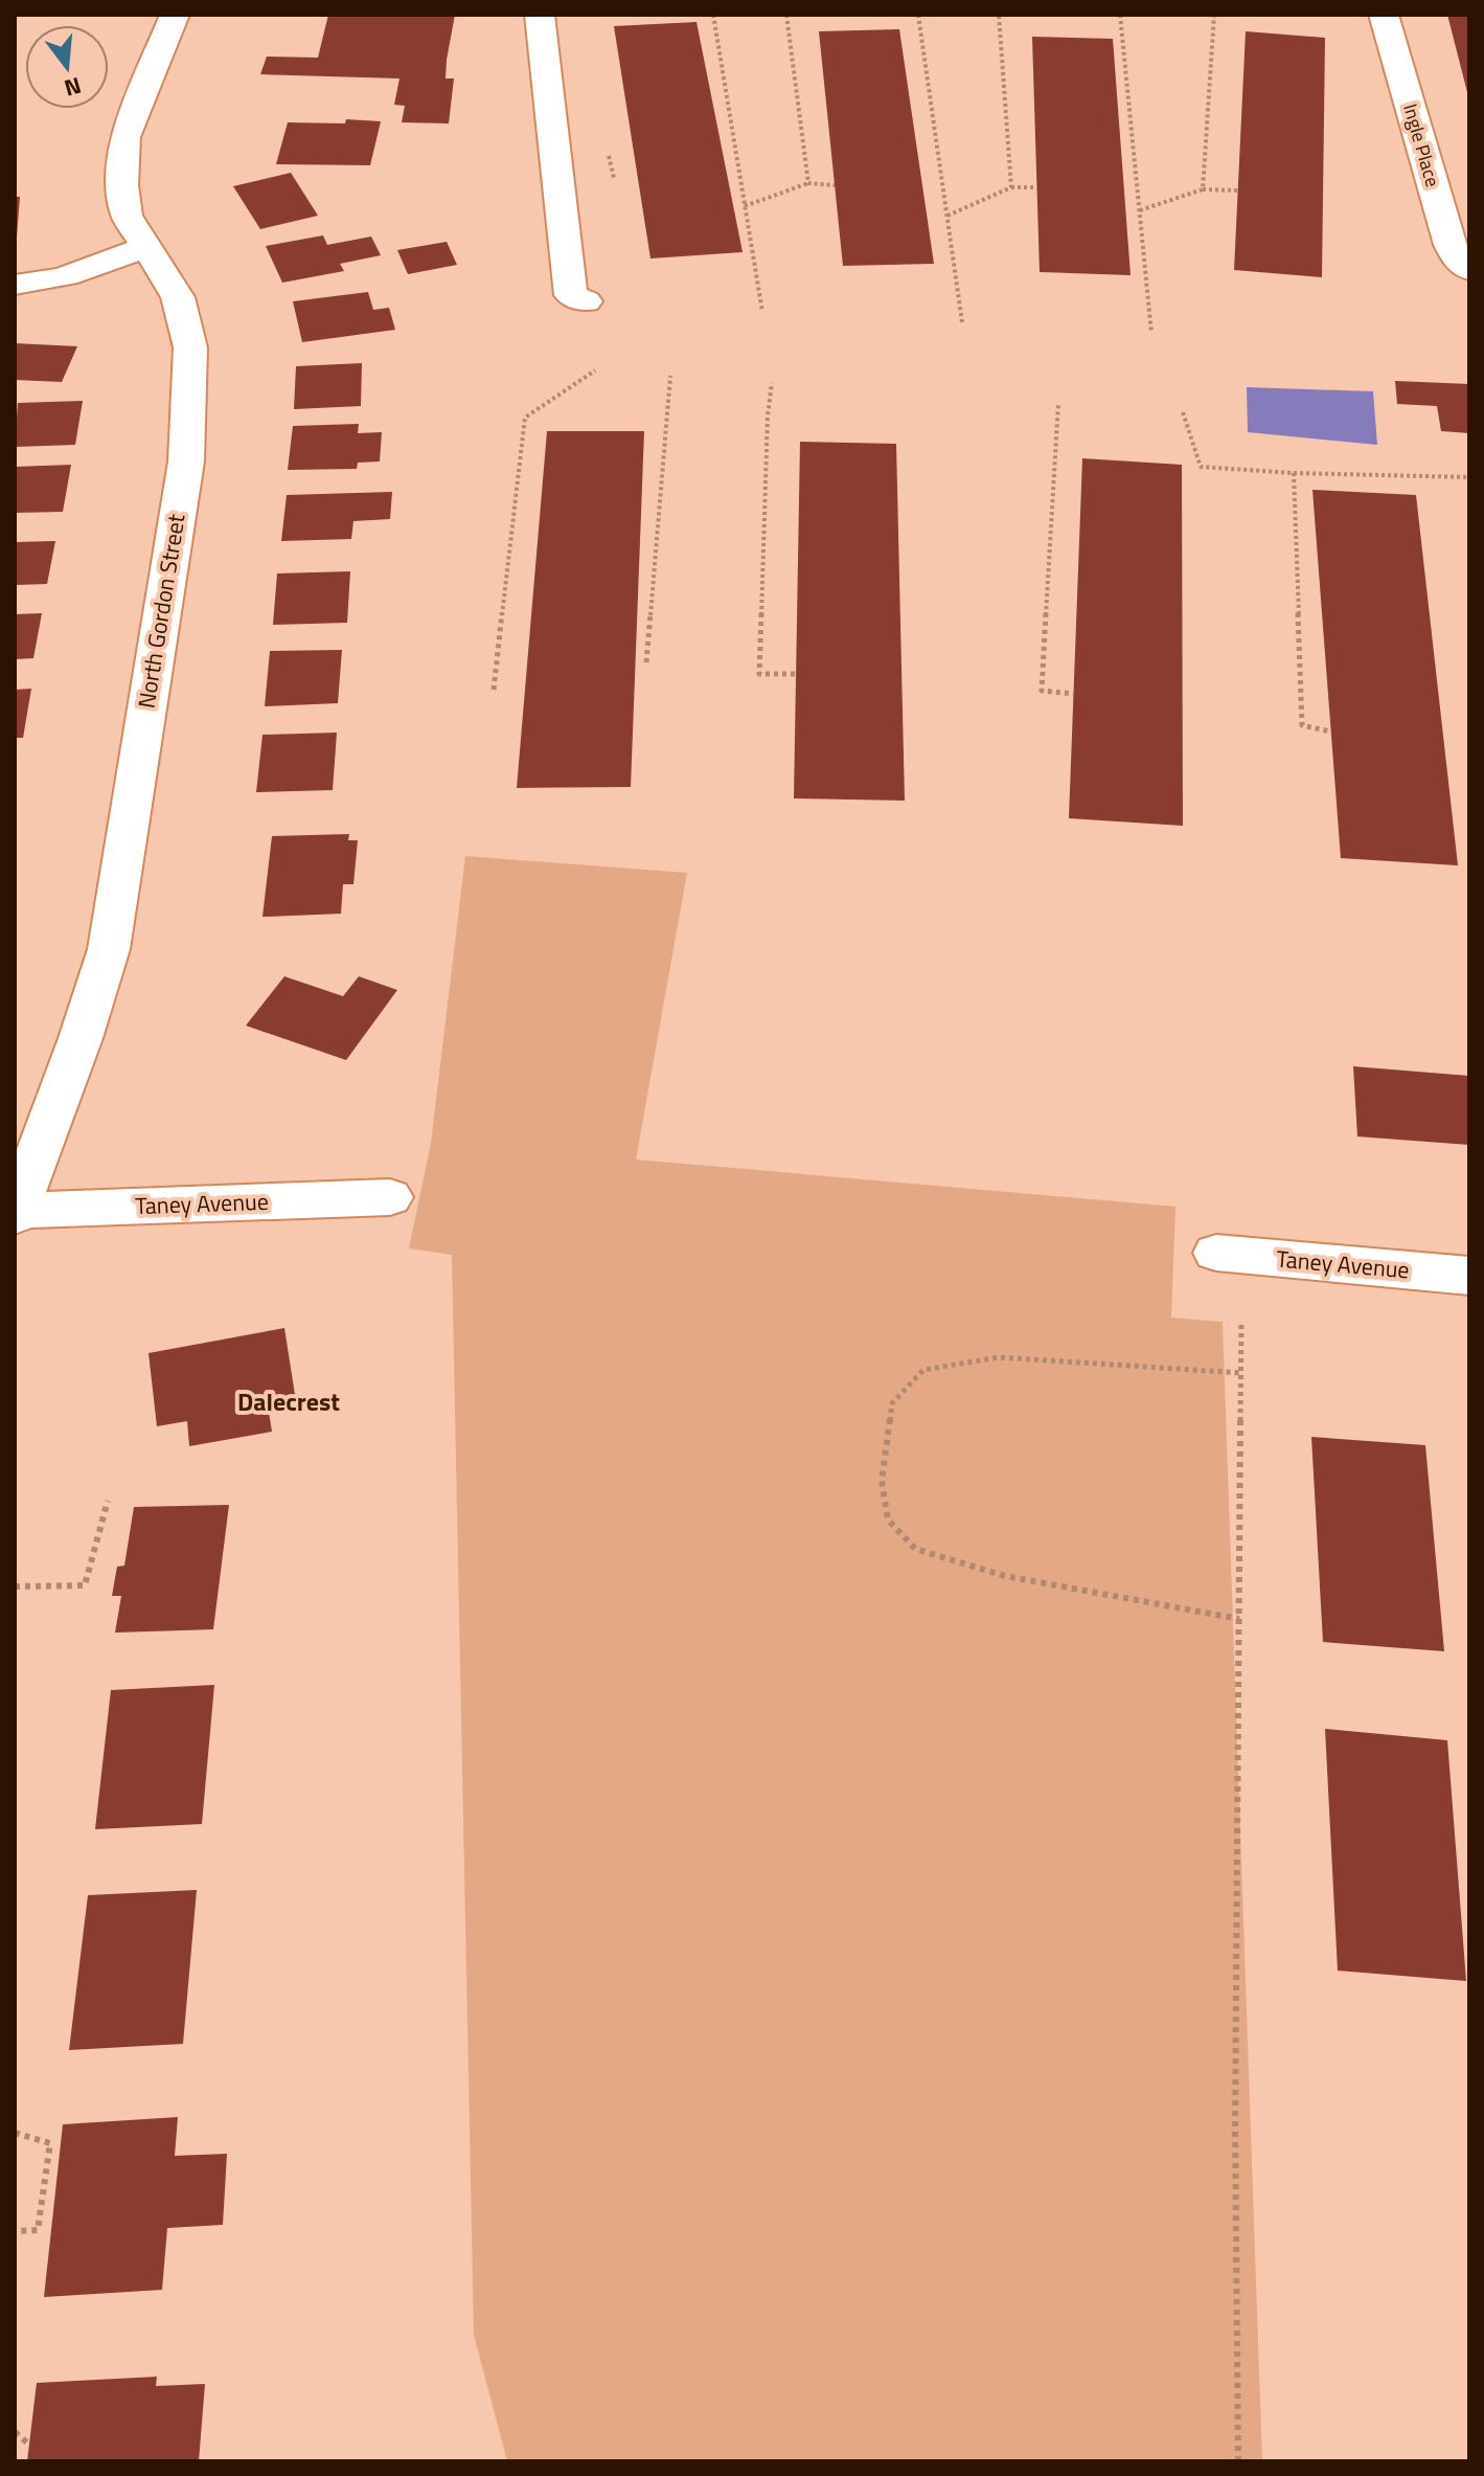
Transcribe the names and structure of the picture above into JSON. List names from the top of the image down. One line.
{"streets":{"street":["Ingle Place","North Gordon Street","Taney Avenue"]},"crossings":[["North Gordon Street","Taney Avenue"]],"districts":["Dalecrest"],"north":"bottom"}
